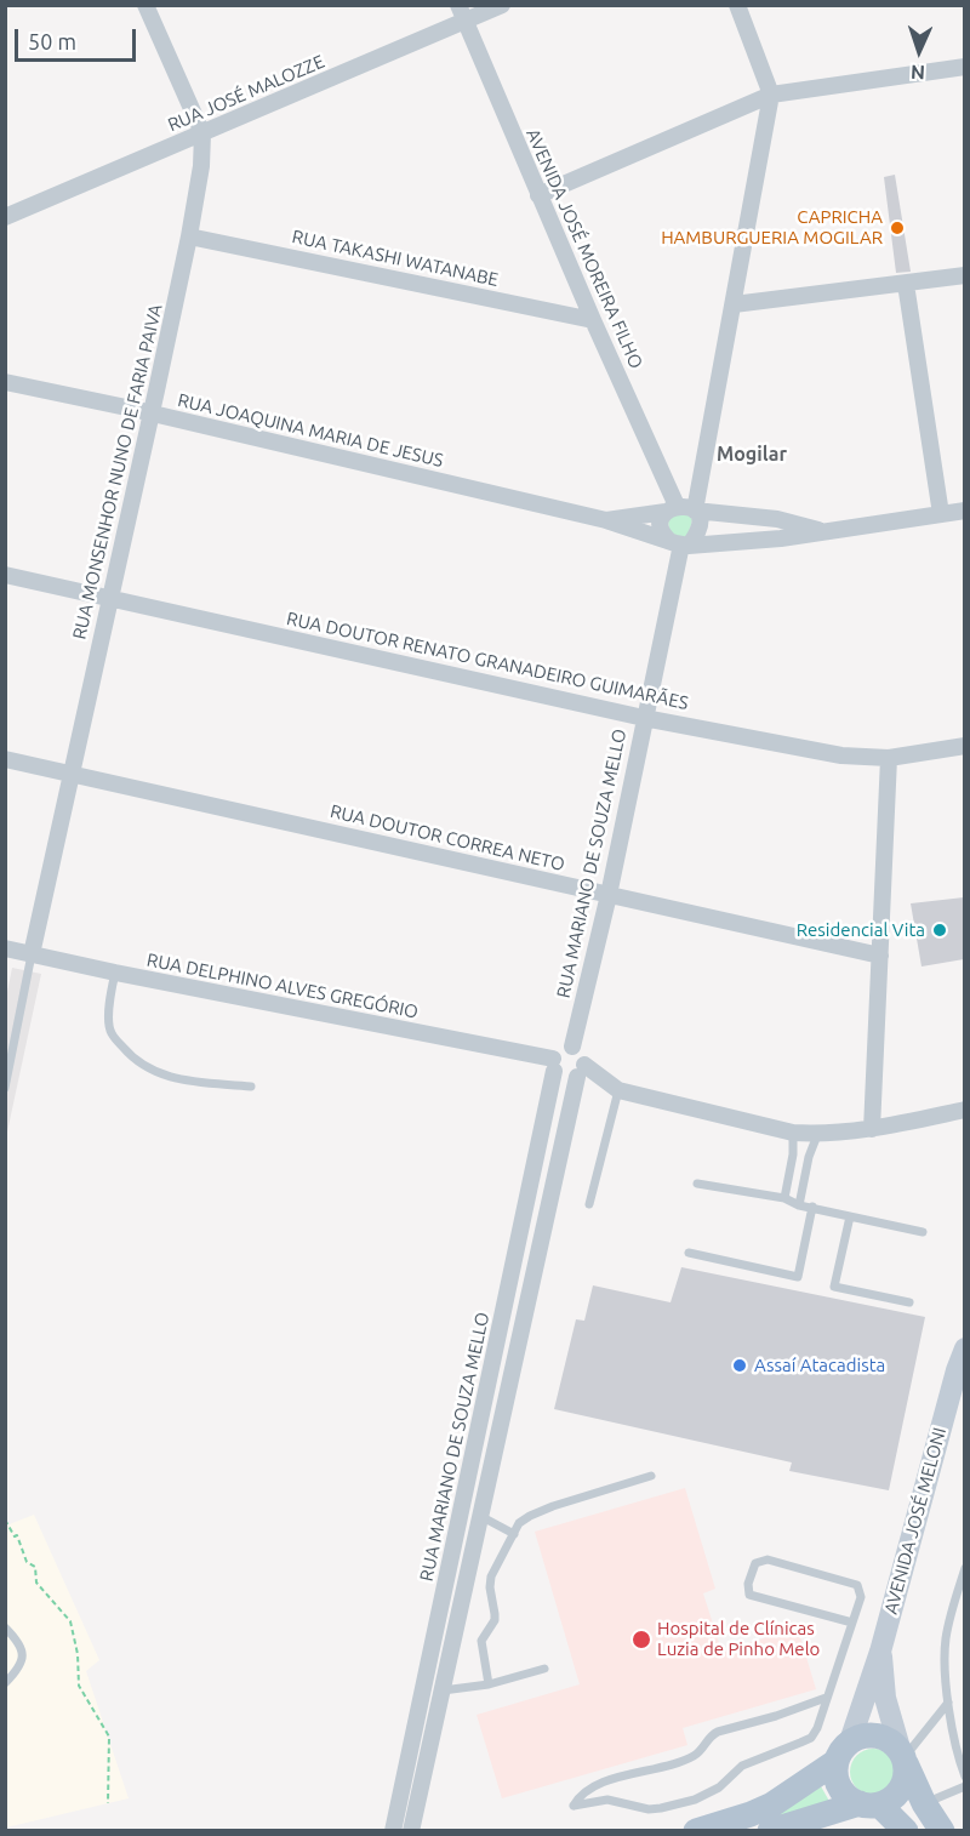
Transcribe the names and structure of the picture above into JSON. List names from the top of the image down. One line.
{"streets":{"main road":["AVENIDA JOSÉ MELONI"],"street":["RUA JOSÉ MALOZZE","AVENIDA JOSÉ MOREIRA FILHO","RUA TAKASHI WATANABE","RUA JOAQUINA MARIA DE JESUS","RUA MONSENHOR NUNO DE FARIA PAIVA","RUA DOUTOR RENATO GRANADEIRO GUIMARÃES","RUA DOUTOR CORREA NETO","RUA MARIANO DE SOUZA MELLO","RUA DELPHINO ALVES GREGÓRIO"]},"crossings":[["RUA JOSÉ MALOZZE","AVENIDA JOSÉ MOREIRA FILHO"],["RUA JOSÉ MALOZZE","RUA MONSENHOR NUNO DE FARIA PAIVA"],["AVENIDA JOSÉ MOREIRA FILHO","RUA TAKASHI WATANABE"],["AVENIDA JOSÉ MOREIRA FILHO","RUA JOAQUINA MARIA DE JESUS"],["AVENIDA JOSÉ MOREIRA FILHO","RUA MARIANO DE SOUZA MELLO"],["RUA TAKASHI WATANABE","RUA MONSENHOR NUNO DE FARIA PAIVA"],["RUA JOAQUINA MARIA DE JESUS","RUA MONSENHOR NUNO DE FARIA PAIVA"],["RUA JOAQUINA MARIA DE JESUS","RUA MARIANO DE SOUZA MELLO"],["RUA MONSENHOR NUNO DE FARIA PAIVA","RUA DOUTOR RENATO GRANADEIRO GUIMARÃES"],["RUA MONSENHOR NUNO DE FARIA PAIVA","RUA DOUTOR CORREA NETO"],["RUA MONSENHOR NUNO DE FARIA PAIVA","RUA DELPHINO ALVES GREGÓRIO"],["RUA DOUTOR RENATO GRANADEIRO GUIMARÃES","RUA MARIANO DE SOUZA MELLO"],["RUA DOUTOR CORREA NETO","RUA MARIANO DE SOUZA MELLO"],["RUA MARIANO DE SOUZA MELLO","RUA DELPHINO ALVES GREGÓRIO"]],"districts":["Mogilar"],"places":["CAPRICHA HAMBURGUERIA MOGILAR","Residencial Vita","Assaí Atacadista","Hospital de Clínicas Luzia de Pinho Melo"],"scale_bar":"50 m","north":"bottom"}
